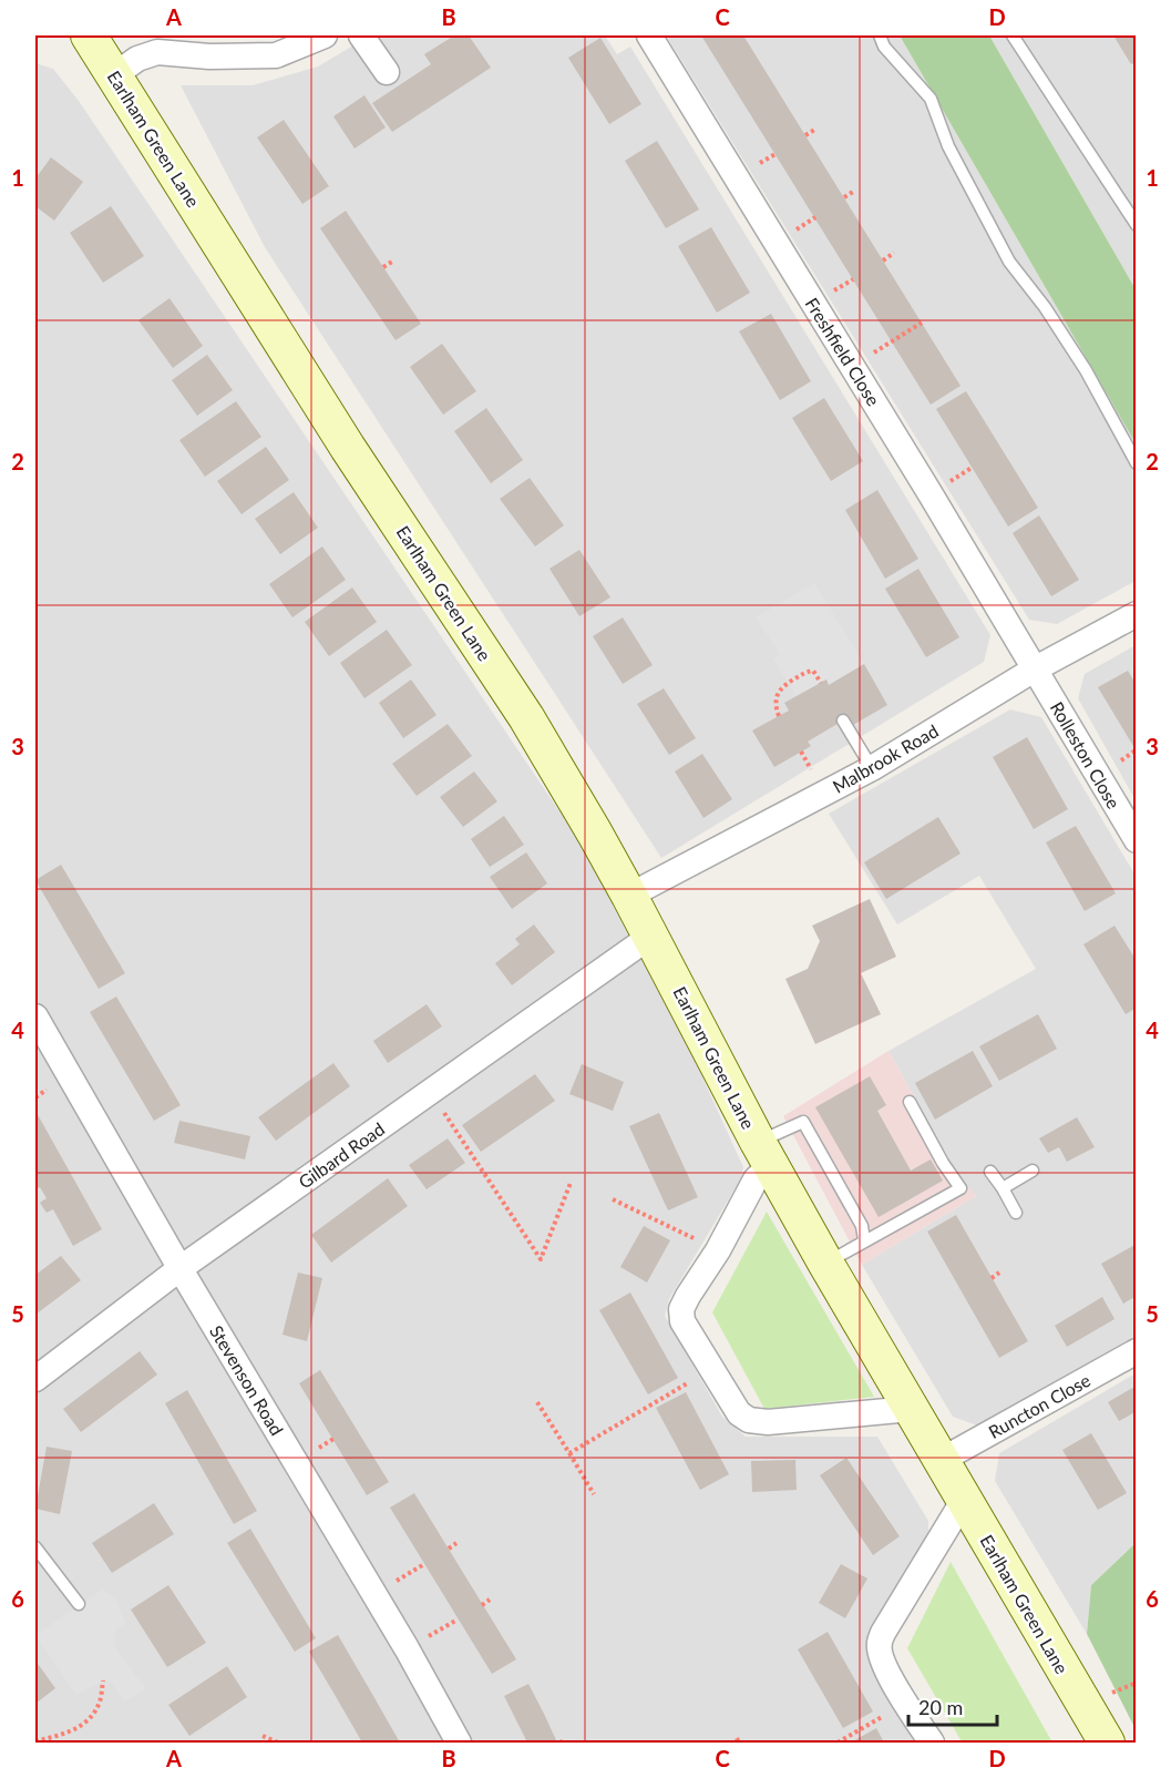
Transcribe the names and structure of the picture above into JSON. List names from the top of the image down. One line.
{"streets":{"street":["Earlham Green Lane","Freshfield Close","Rolleston Close","Malbrook Road","Gilbard Road","Stevenson Road","Runcton Close"]},"crossings":[["Earlham Green Lane","Malbrook Road"],["Earlham Green Lane","Gilbard Road"],["Earlham Green Lane","Runcton Close"],["Freshfield Close","Rolleston Close"],["Freshfield Close","Malbrook Road"],["Rolleston Close","Malbrook Road"],["Gilbard Road","Stevenson Road"]],"scale_bar":"20 m","grid":{"columns":["A","B","C","D"],"rows":["1","2","3","4","5","6"]}}
